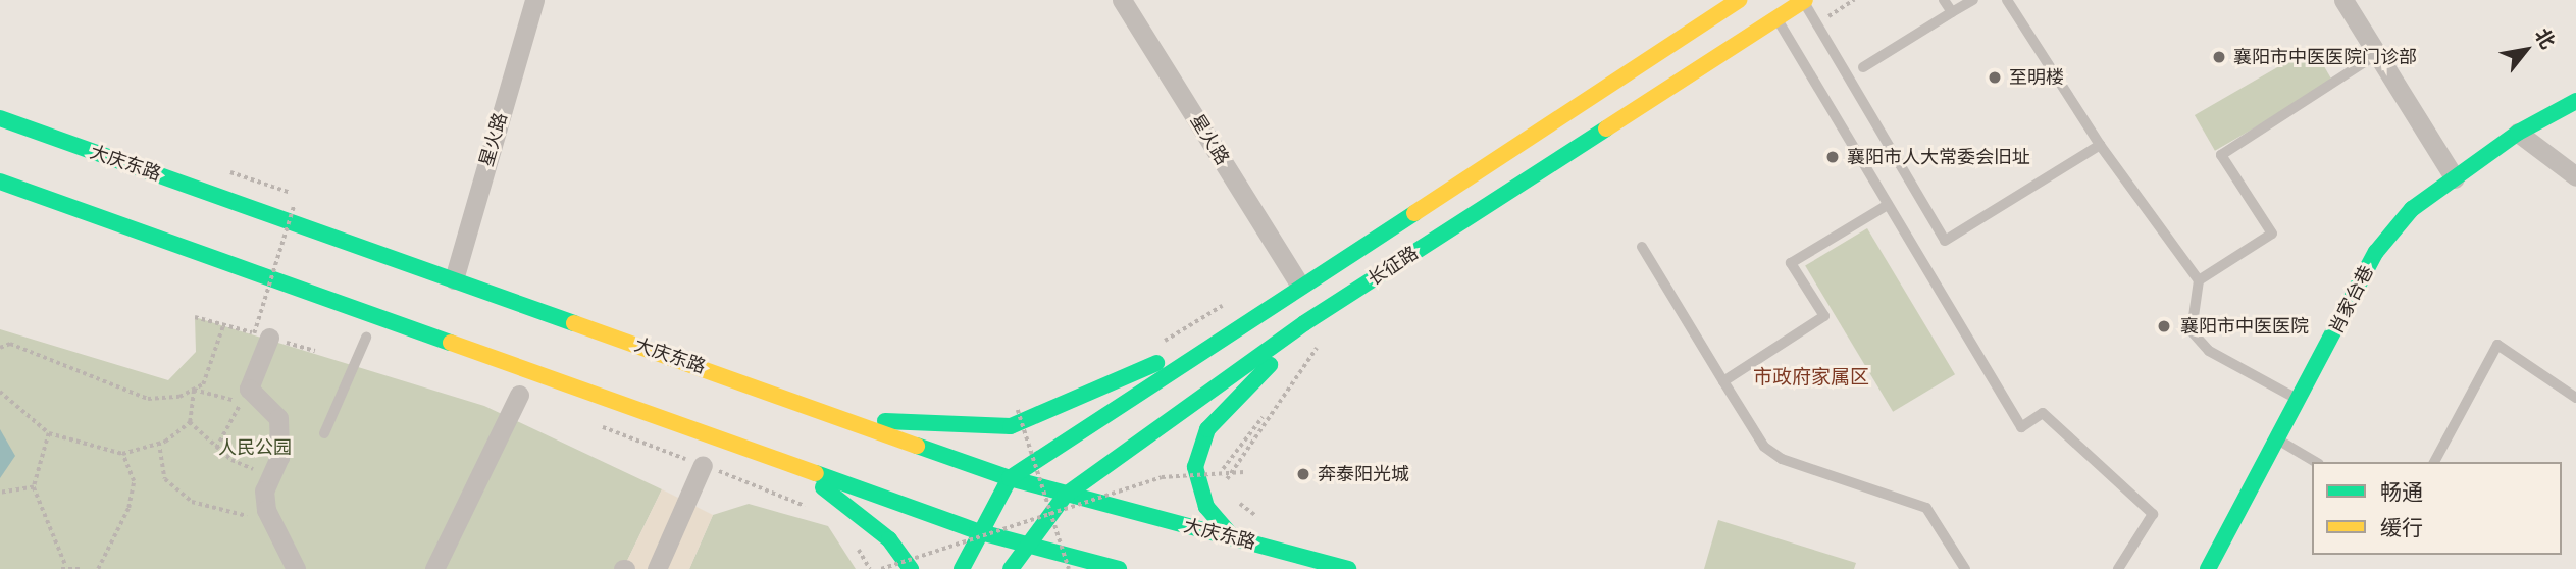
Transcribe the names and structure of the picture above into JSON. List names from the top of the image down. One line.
{"streets":{"main road":["大庆东路","长征路","肖家台巷"],"street":["星火路"]},"crossings":[["星火路","大庆东路"],["大庆东路","长征路"]],"districts":["市政府家属区"],"parks":["人民公园"],"places":["襄阳市中医医院门诊部","至明楼","襄阳市人大常委会旧址","襄阳市中医医院","奔泰阳光城"],"legend":["畅通","缓行"],"north":"top right"}
